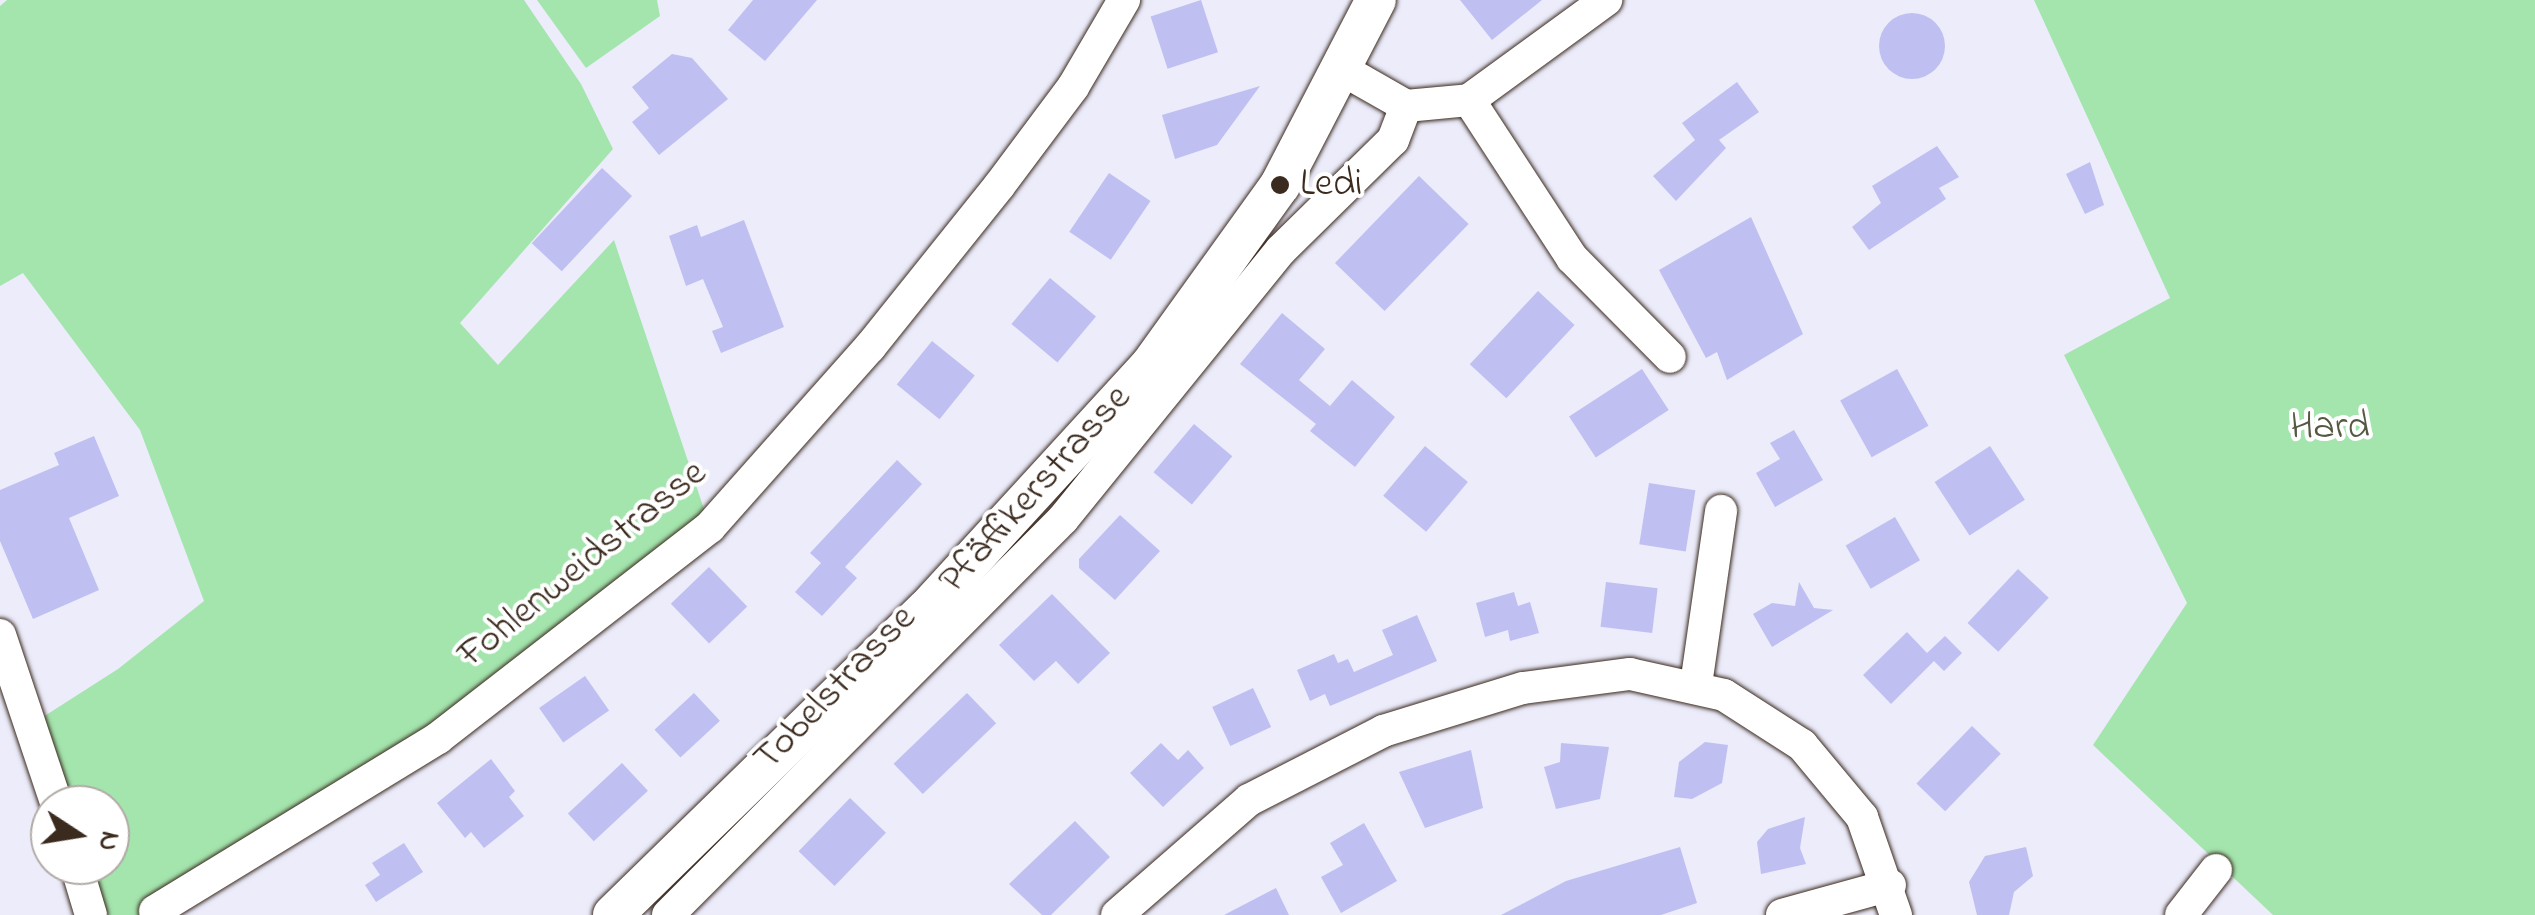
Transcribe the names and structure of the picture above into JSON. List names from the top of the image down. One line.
{"streets":{"main road":["Pfäffikerstrasse"],"street":["Fohlenweidstrasse","Tobelstrasse"]},"parks":["Hard"],"places":["Ledi"],"north":"right"}
